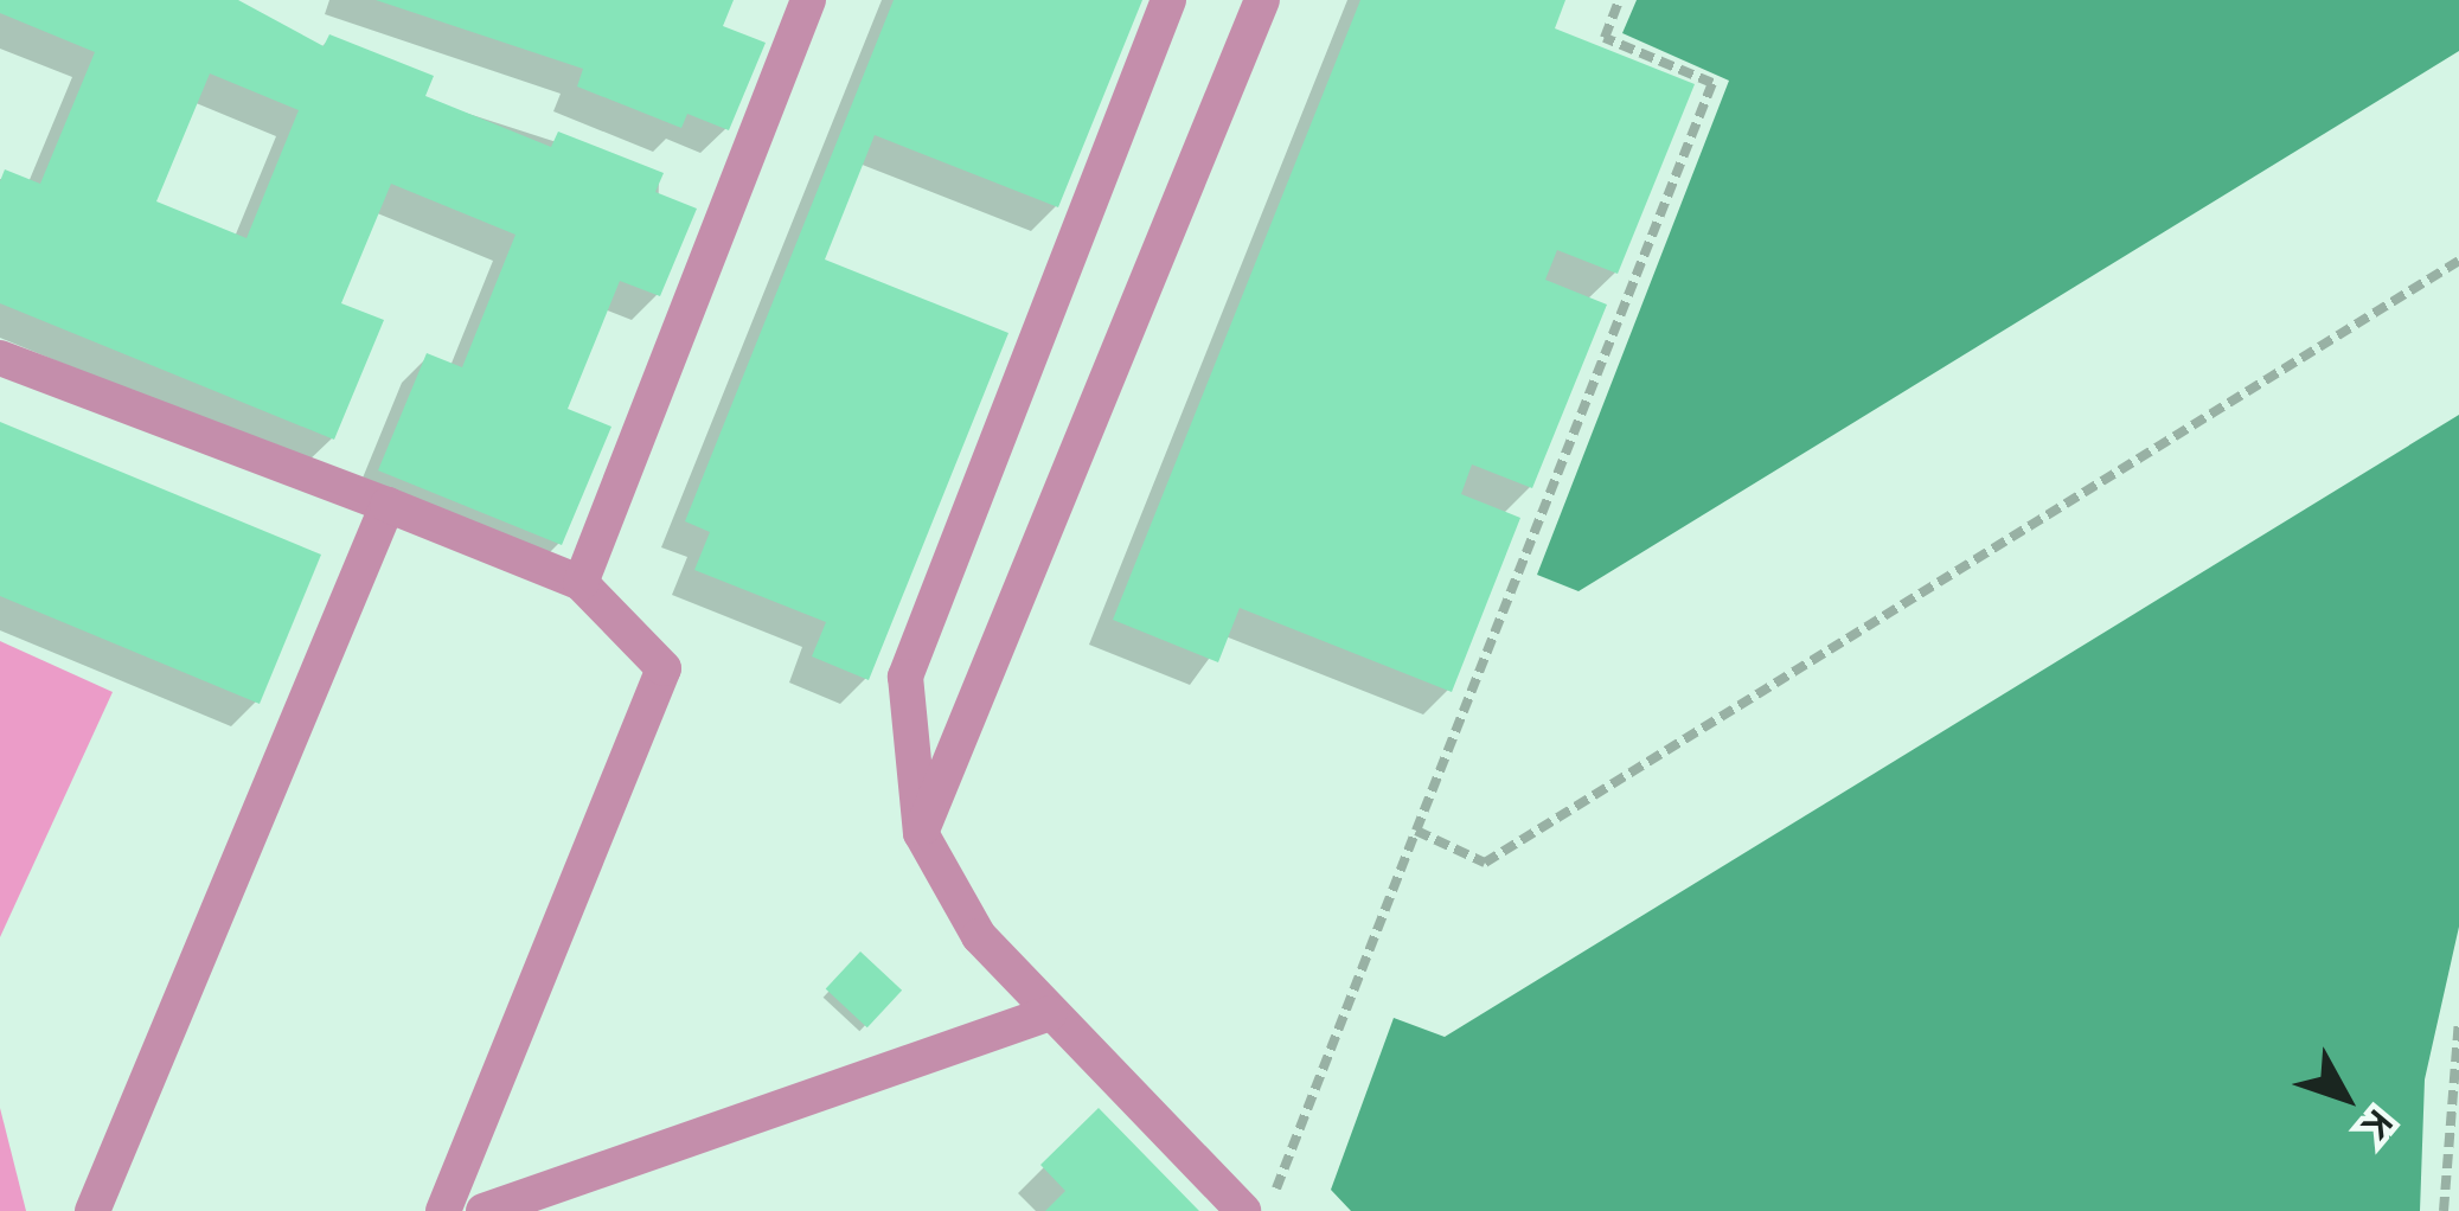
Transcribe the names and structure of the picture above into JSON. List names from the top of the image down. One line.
{"north":"bottom right"}
